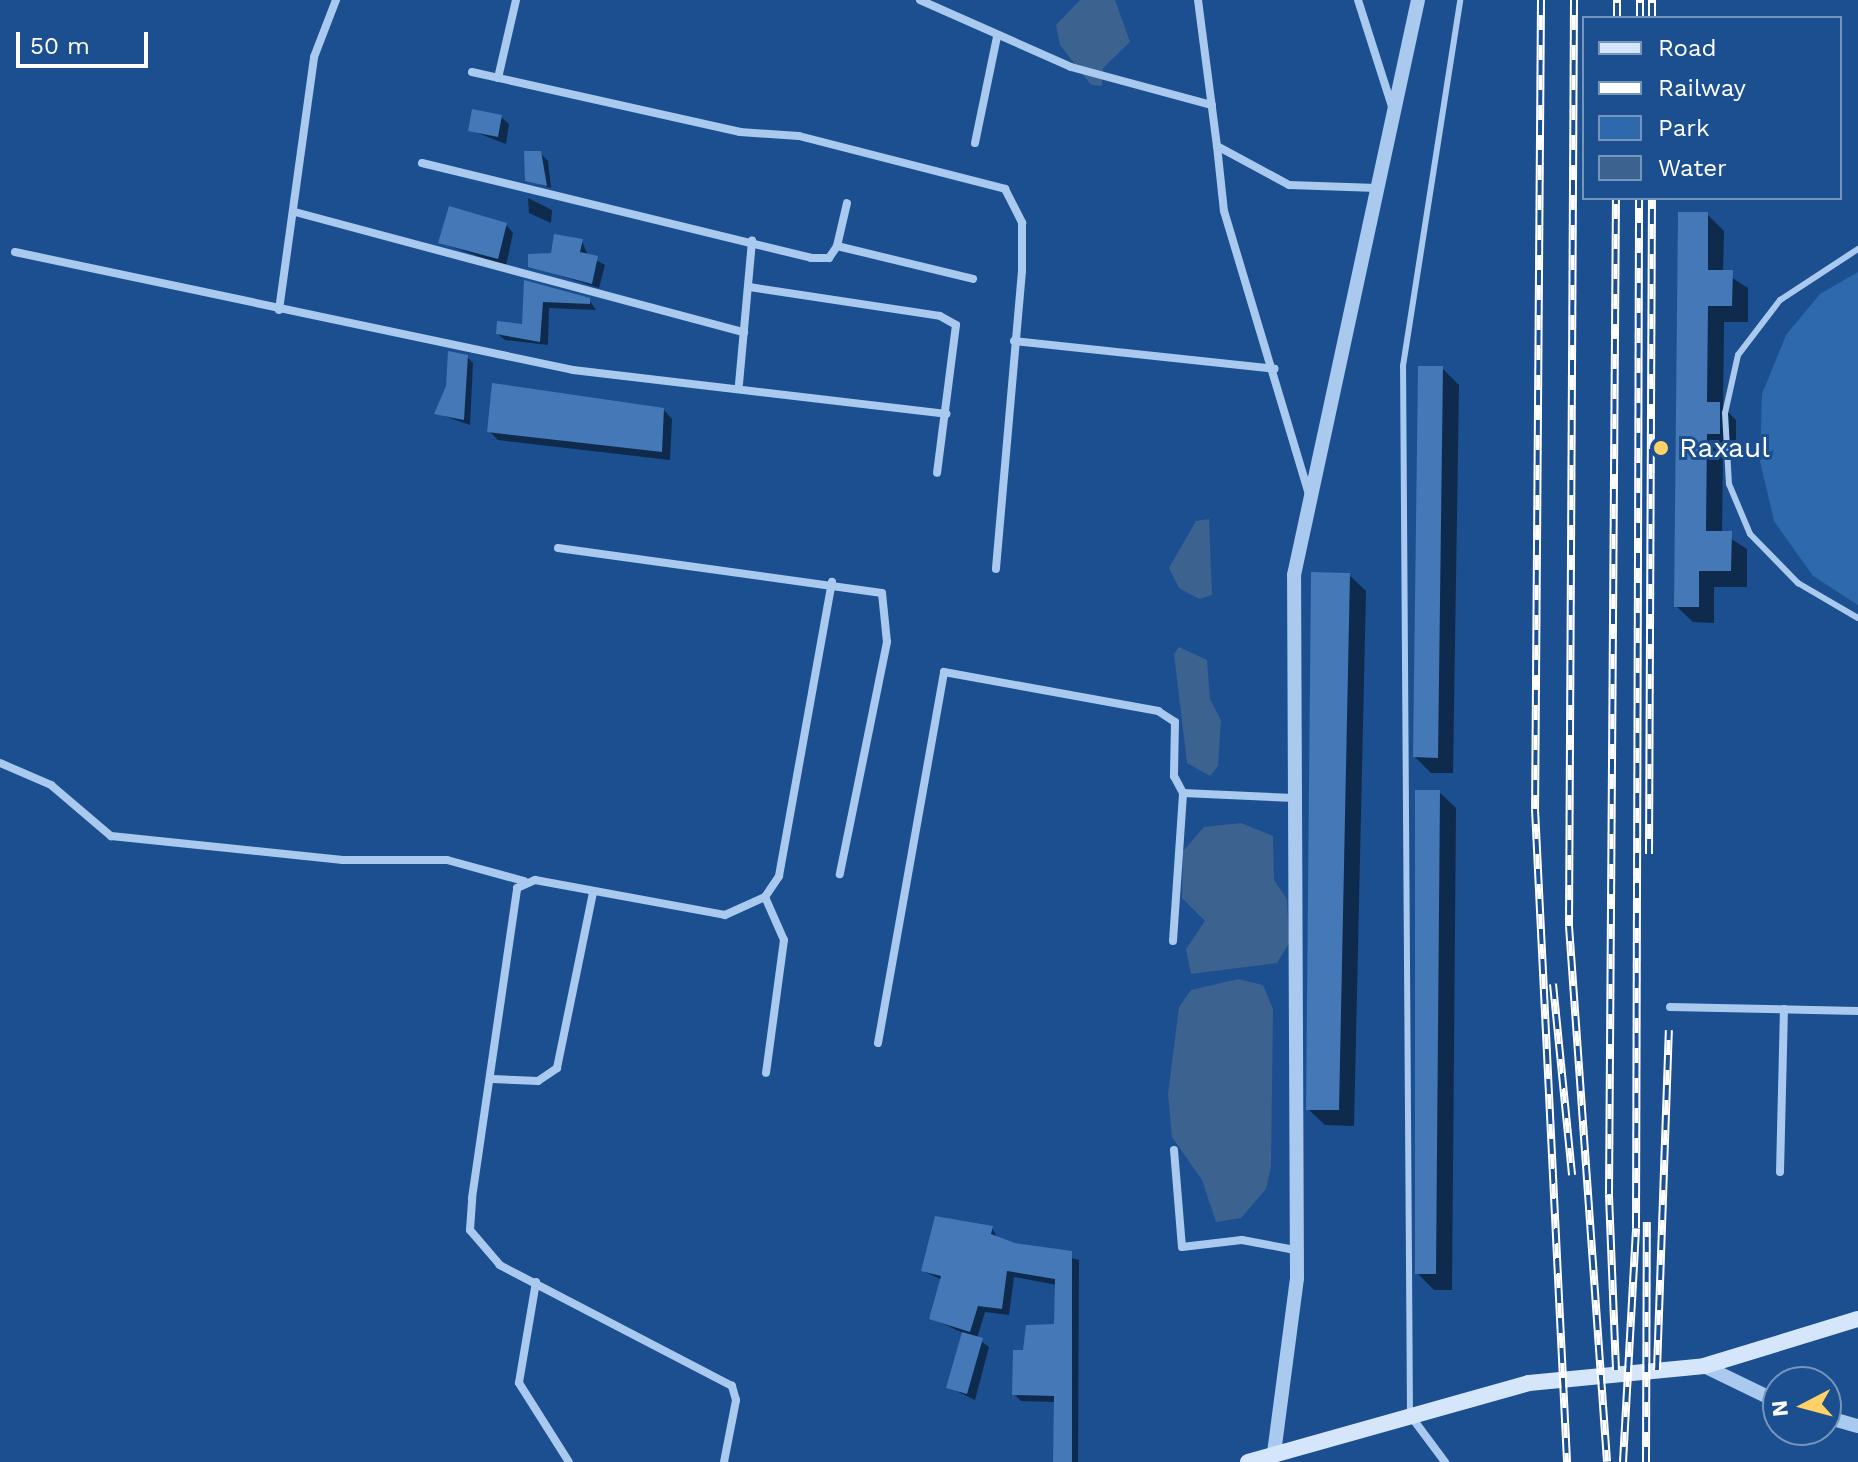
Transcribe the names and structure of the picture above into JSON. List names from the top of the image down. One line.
{"places":["Raxaul"],"legend":["Road","Railway","Park","Water"],"scale_bar":"50 m","north":"left"}
